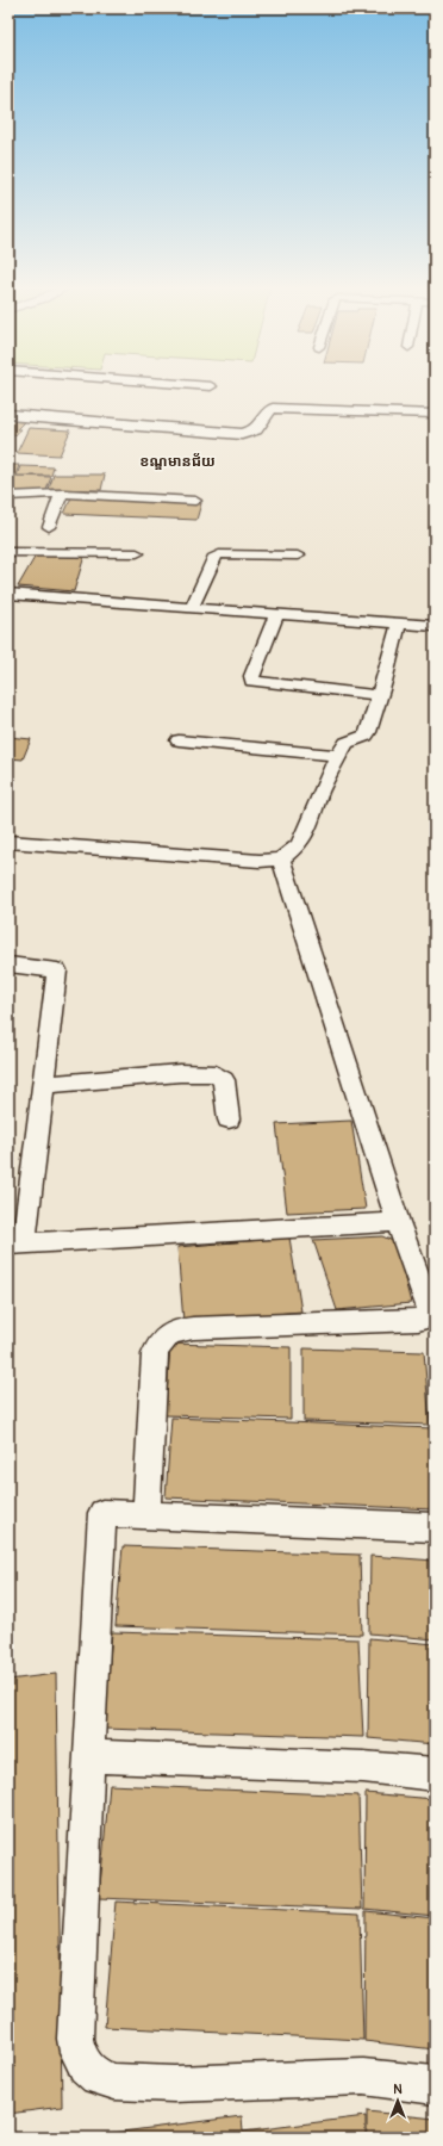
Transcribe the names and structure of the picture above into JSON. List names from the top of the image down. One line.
{"districts":["ខណ្ឌមានជ័យ"],"north":"top"}
